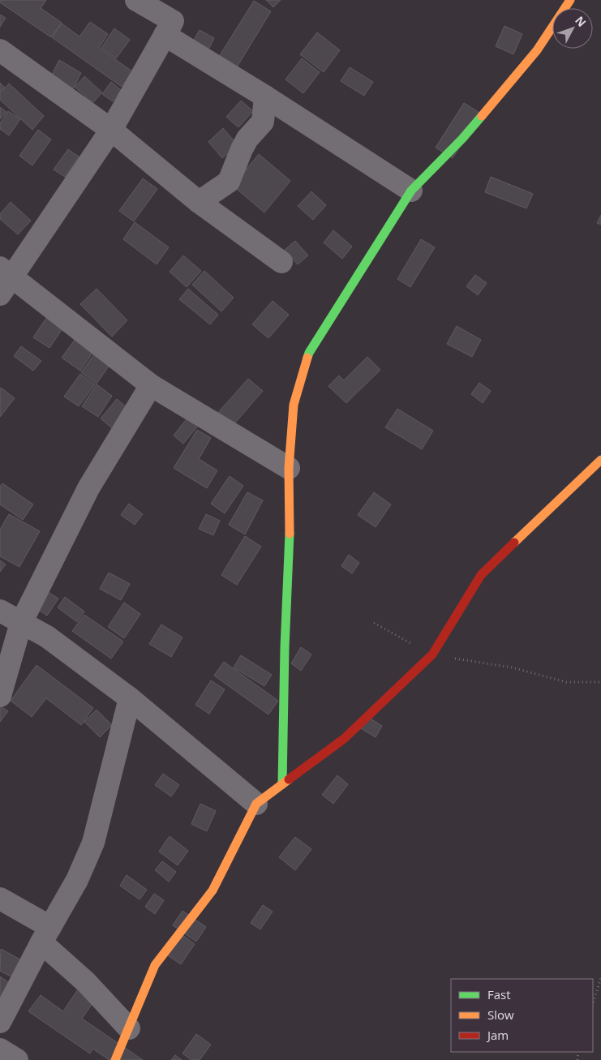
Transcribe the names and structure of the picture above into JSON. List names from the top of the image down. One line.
{"legend":["Fast","Slow","Jam"],"north":"top right"}
